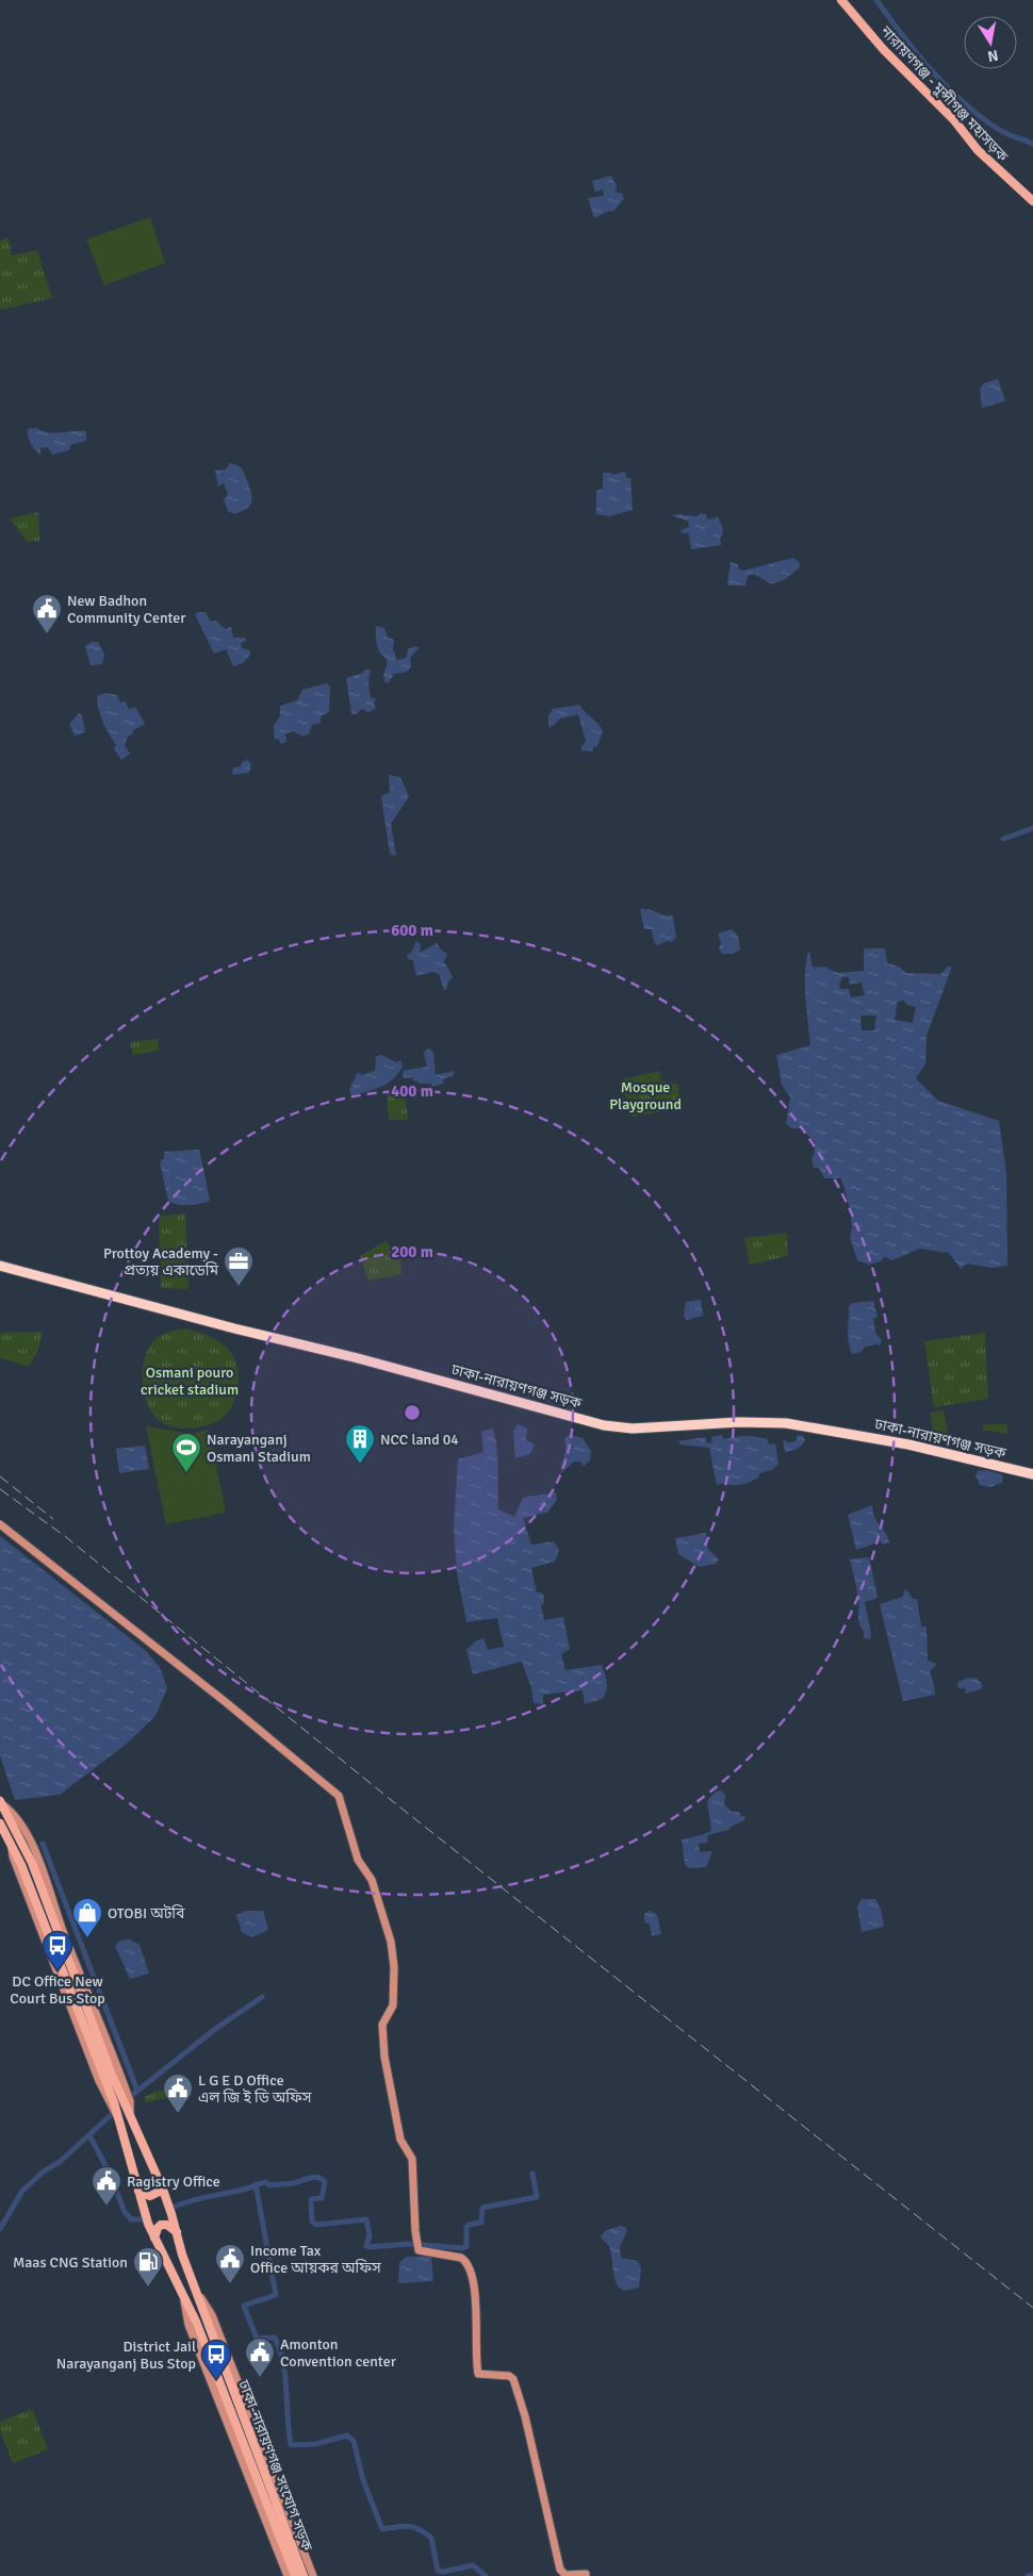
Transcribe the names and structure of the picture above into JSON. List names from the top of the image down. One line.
{"streets":{"highway":["ঢাকা-নারায়ণগঞ্জ সড়ক"],"main road":["নারায়ণগঞ্জ - মুন্সীগঞ্জ মহাসড়ক","ঢাকা-নারায়ণগঞ্জ সংযোগ সড়ক"]},"parks":["Mosque Playground","Osmani pouro cricket stadium"],"places":{"public building":["New Badhon Community Center","L G E D Office এল জি ই ডি অফিস","Ragistry Office","Income Tax Office আয়কর অফিস","Amonton Convention center"],"office":["Prottoy Academy - প্রত্যয় একাডেমি"],"building":["NCC land 04"],"sports":["Narayanganj Osmani Stadium"],"shop":["OTOBI অটবি"],"bus stop":["DC Office New Court Bus Stop","District Jail Narayanganj Bus Stop"],"fuel station":["Maas CNG Station"]},"north":"bottom","rings":["600 m","400 m","200 m"]}
